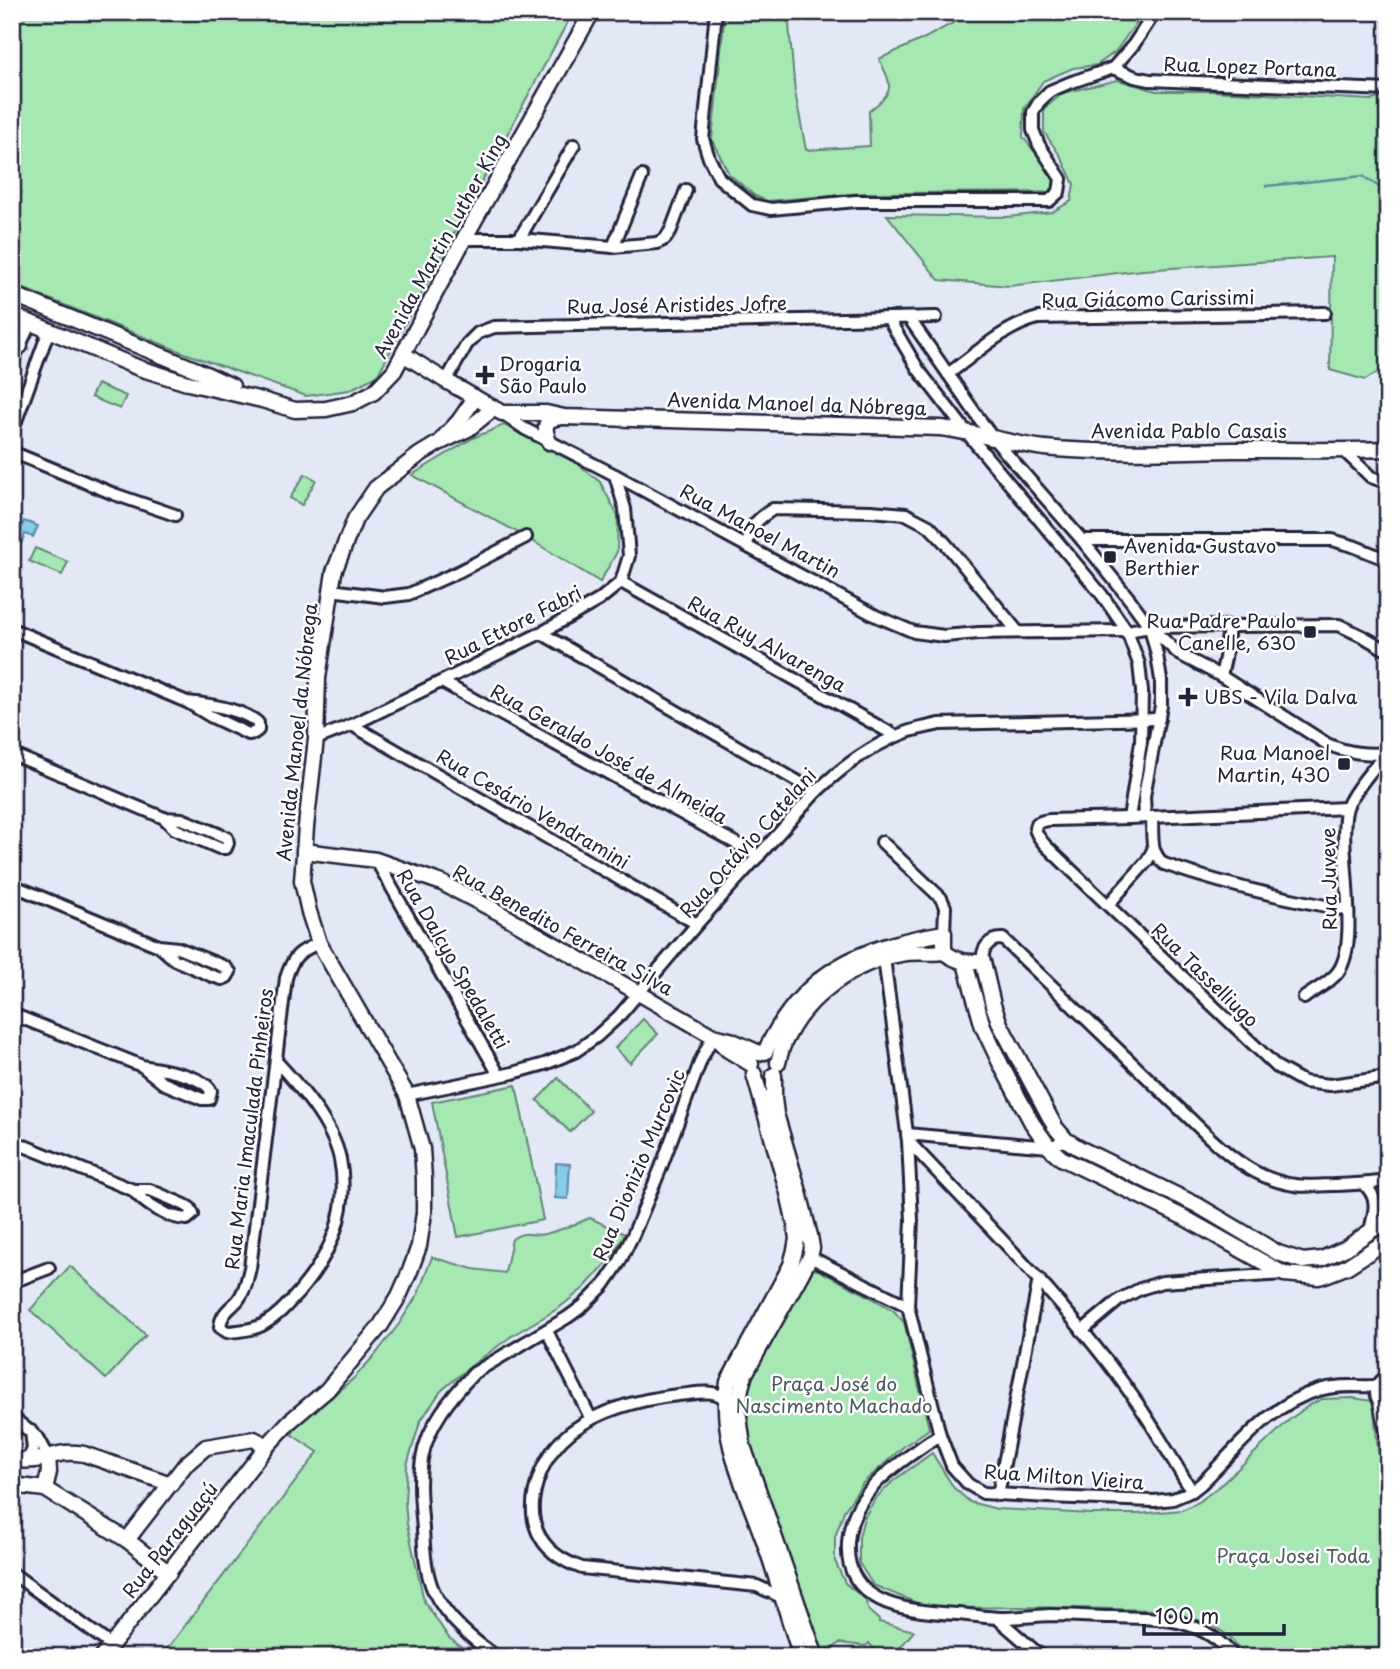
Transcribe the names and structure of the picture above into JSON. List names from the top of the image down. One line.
{"streets":{"main road":["Avenida Martin Luther King","Avenida Manoel da Nóbrega","Avenida Pablo Casais","Rua Manoel Martin","Rua Benedito Ferreira Silva","Rua Paraguaçú"],"street":["Rua Lopez Portana","Rua Giácomo Carissimi","Rua José Aristides Jofre","Rua Ettore Fabri","Rua Ruy Alvarenga","Rua Geraldo José de Almeida","Rua Cesário Vendramini","Rua Octávio Catelani","Rua Juveve","Rua Dalcyo Spedaletti","Rua Tasselliugo","Rua Maria Imaculada Pinheiros","Rua Dionizio Murcovic","Rua Milton Vieira"]},"crossings":[["Avenida Martin Luther King","Rua Manoel Martin"],["Rua José Aristides Jofre","Rua Manoel Martin"],["Avenida Manoel da Nóbrega","Avenida Pablo Casais"],["Avenida Manoel da Nóbrega","Rua Manoel Martin"],["Avenida Manoel da Nóbrega","Rua Ettore Fabri"],["Avenida Manoel da Nóbrega","Rua Octávio Catelani"],["Avenida Manoel da Nóbrega","Rua Benedito Ferreira Silva"],["Avenida Manoel da Nóbrega","Rua Maria Imaculada Pinheiros"],["Avenida Manoel da Nóbrega","Rua Paraguaçú"],["Rua Ettore Fabri","Rua Ruy Alvarenga"],["Rua Ettore Fabri","Rua Geraldo José de Almeida"],["Rua Ettore Fabri","Rua Cesário Vendramini"],["Rua Ruy Alvarenga","Rua Octávio Catelani"],["Rua Geraldo José de Almeida","Rua Octávio Catelani"],["Rua Cesário Vendramini","Rua Octávio Catelani"],["Rua Octávio Catelani","Rua Benedito Ferreira Silva"],["Rua Octávio Catelani","Rua Dalcyo Spedaletti"],["Rua Benedito Ferreira Silva","Rua Dalcyo Spedaletti"],["Rua Benedito Ferreira Silva","Rua Dionizio Murcovic"]],"parks":["Praça José do Nascimento Machado","Praça Josei Toda"],"places":{"health":["Drogaria São Paulo","UBS - Vila Dalva"],"transit":["Avenida Gustavo Berthier","Rua Padre Paulo Canelle, 630","Rua Manoel Martin, 430"]},"scale_bar":"100 m"}
